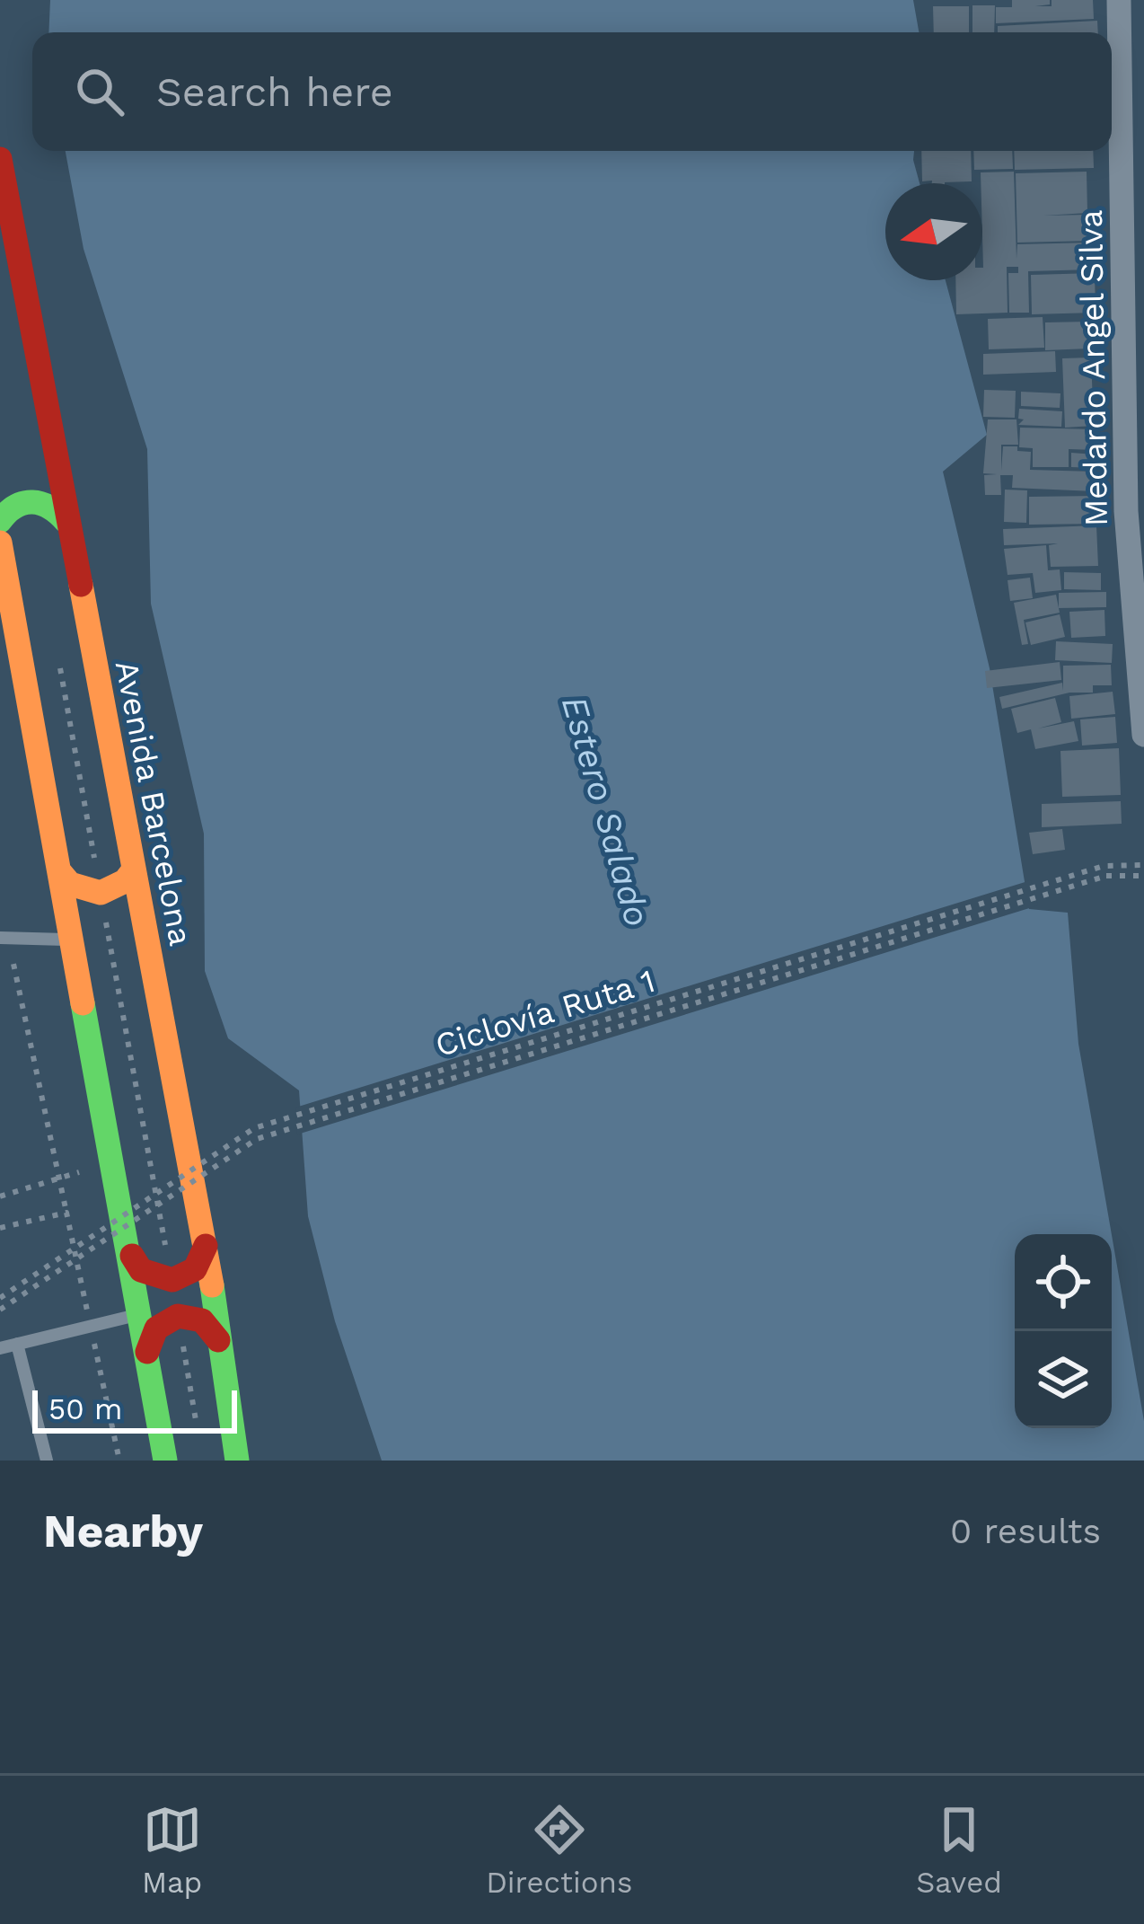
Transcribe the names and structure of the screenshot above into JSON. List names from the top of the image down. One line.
{"streets":{"main road":["Avenida Barcelona"],"street":["Medardo Angel Silva"],"path":["Ciclovía Ruta 1"]},"water":["Estero Salado"],"scale_bar":"50 m","north":"left","page":{"search":"Search here","scale":"50 m","heading":["Nearby","0 results"],"nav":["Map","Directions","Saved"]}}
